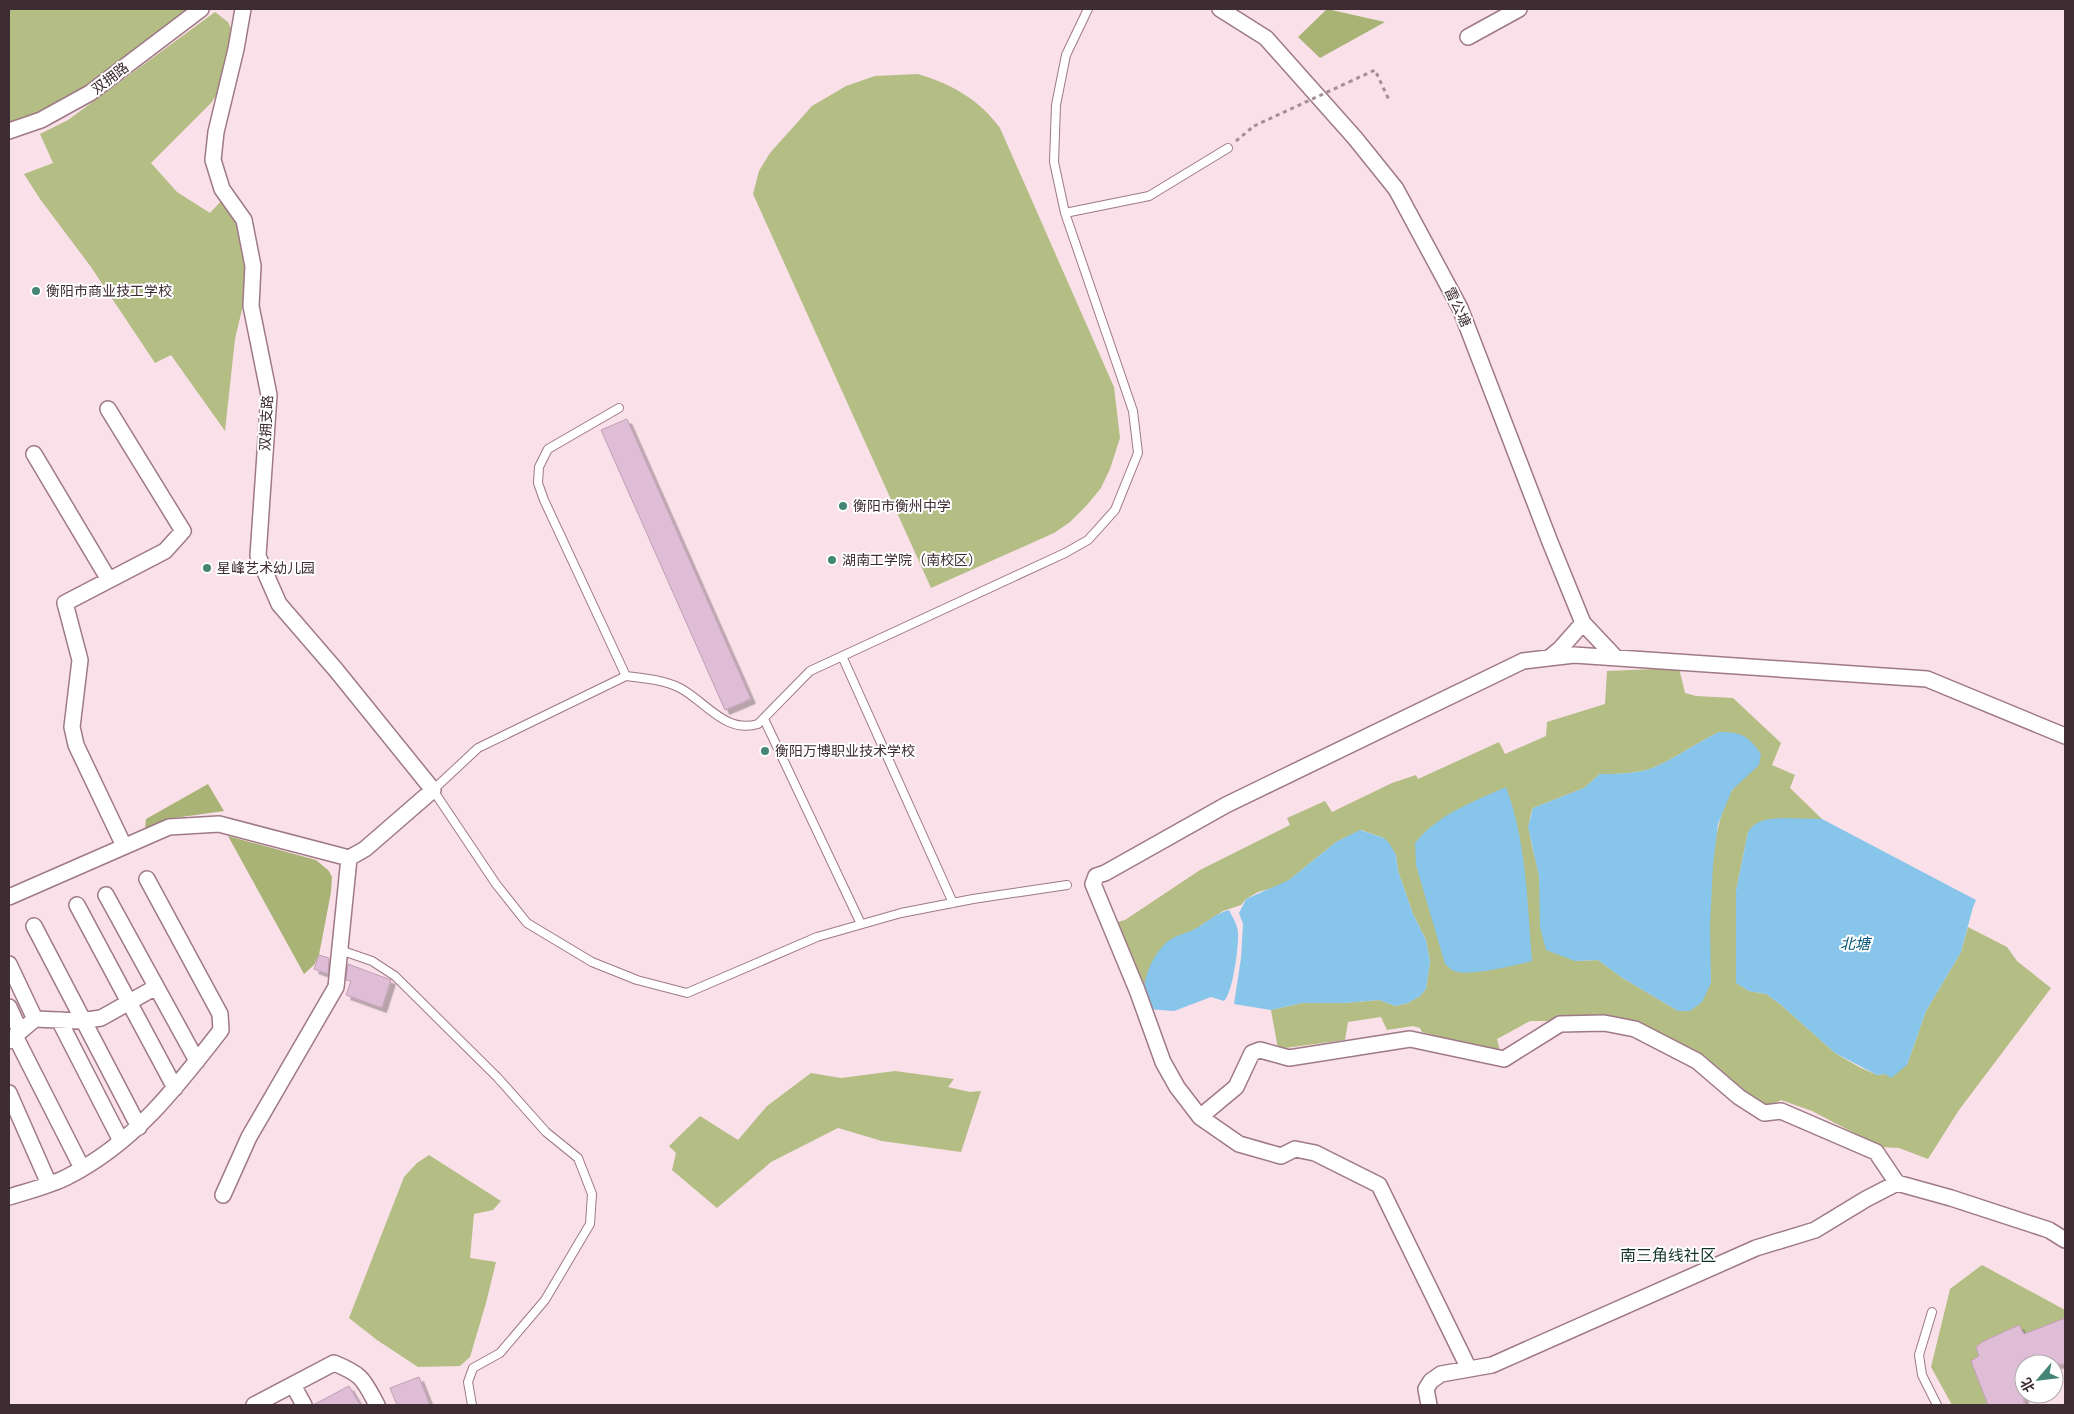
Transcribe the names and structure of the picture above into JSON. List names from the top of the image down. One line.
{"streets":{"street":["双拥路","雷公塘","双拥支路"]},"districts":["南三角线社区"],"water":["北塘"],"places":["衡阳市商业技工学校","衡阳市衡州中学","湖南工学院（南校区）","星峰艺术幼儿园","衡阳万博职业技术学校"],"north":"bottom left"}
